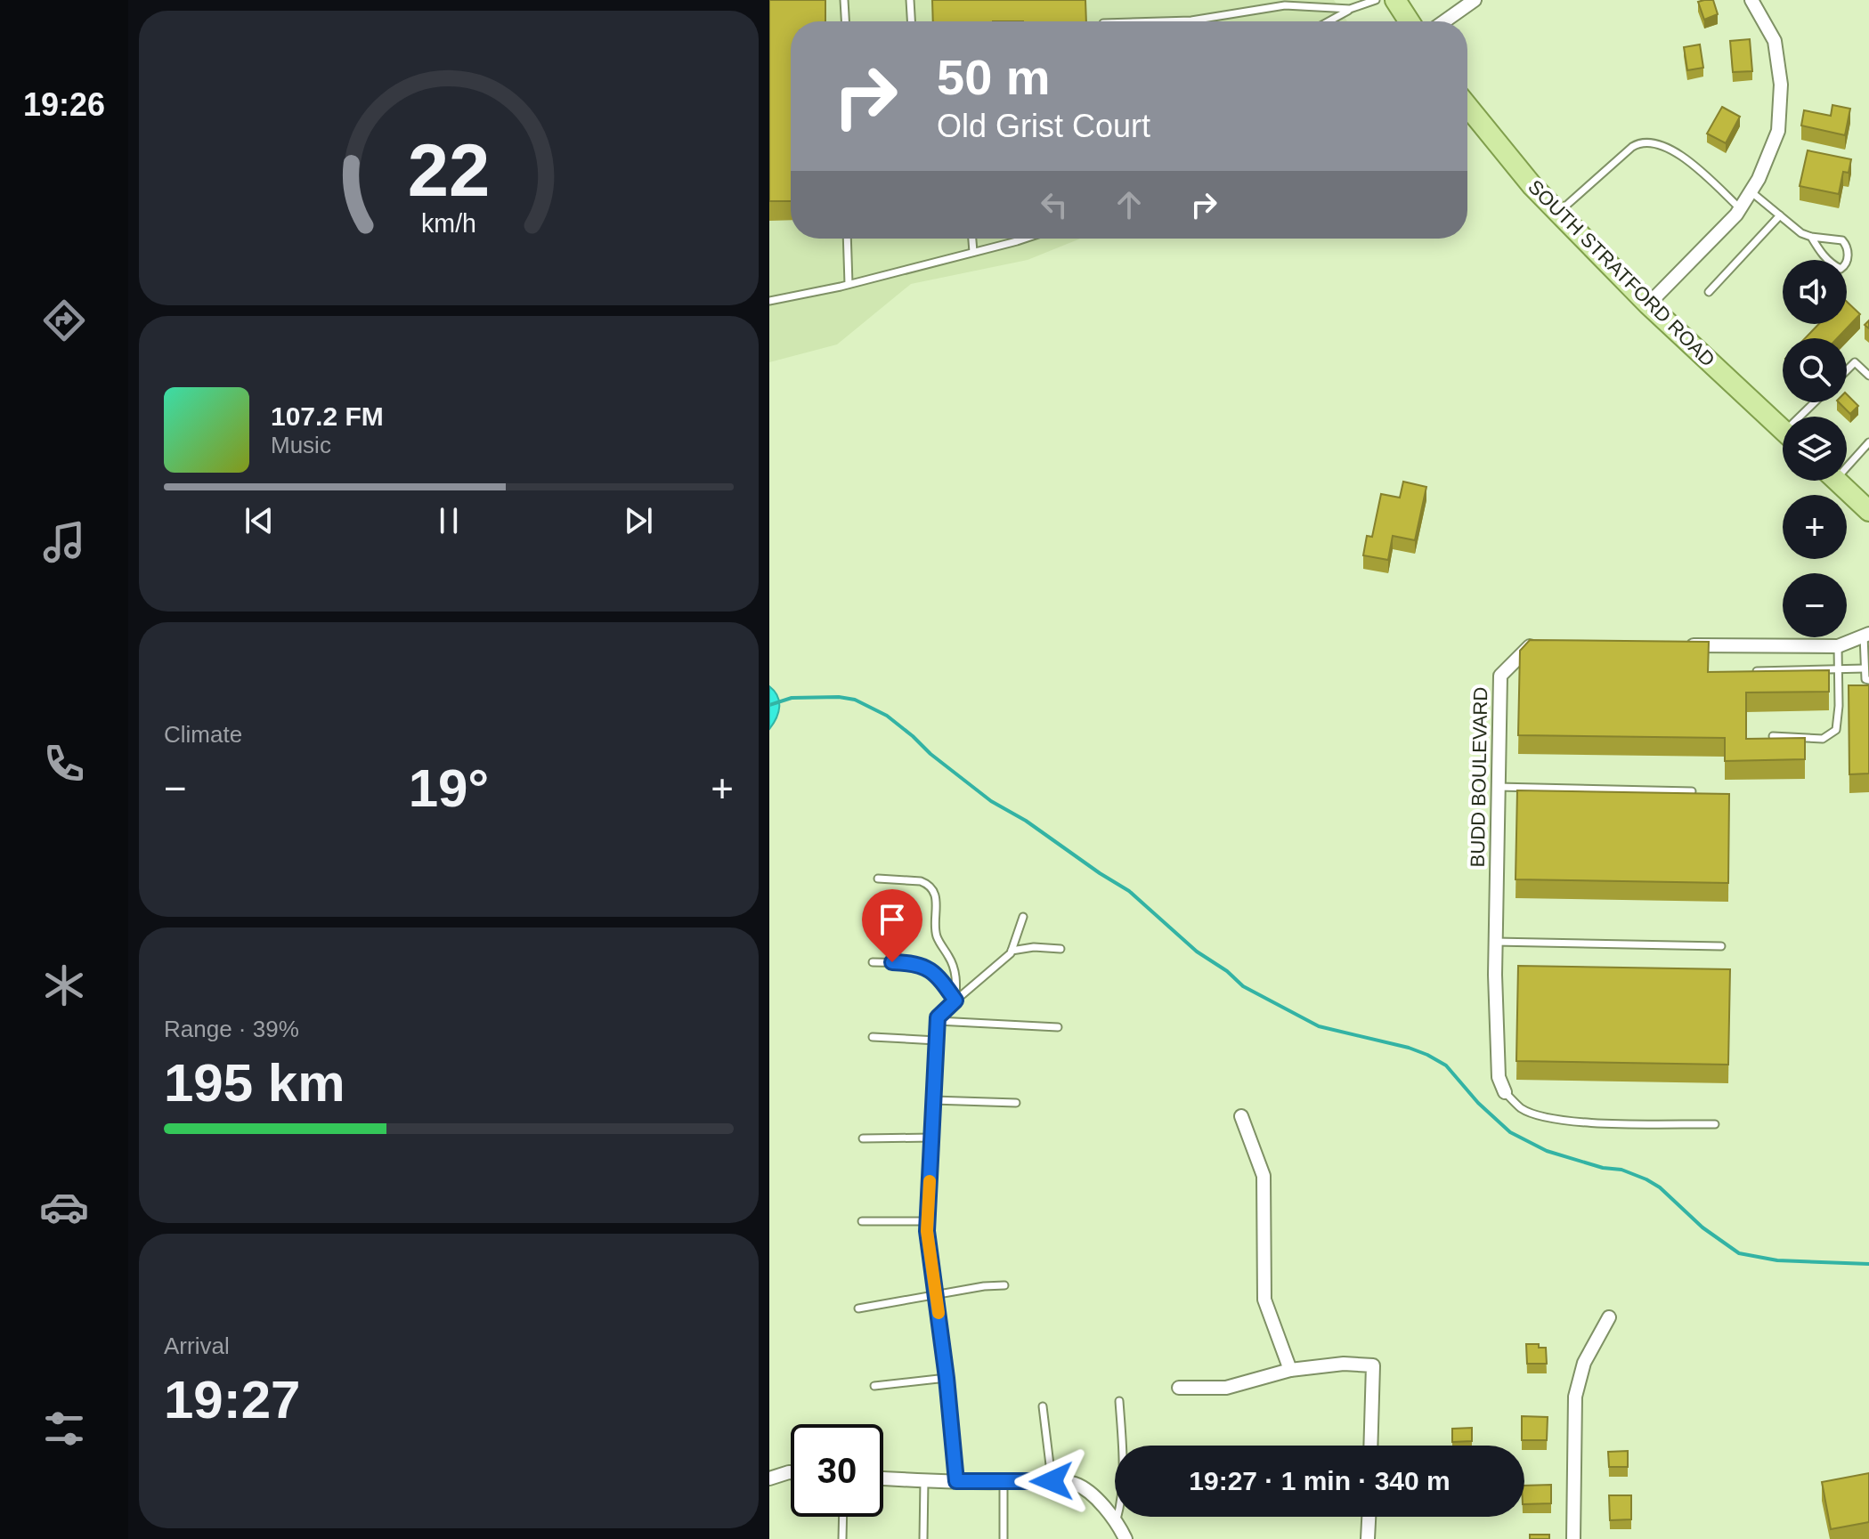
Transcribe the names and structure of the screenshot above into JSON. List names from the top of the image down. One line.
{"streets":{"main road":["SOUTH STRATFORD ROAD"],"street":["BUDD BOULEVARD"]},"page":{"tabs":"19:26","turn":["50 m","Old Grist Court"],"map_buttons":["+","−"],"song":["107.2 FM","Music"],"tile":["Climate",["Range · 39%","195 km"],["Arrival","19:27"]],"heat":["−","19°","+"],"limit":"30","trip":"19:27 · 1 min · 340 m","gauge":["22","km/h"]}}
